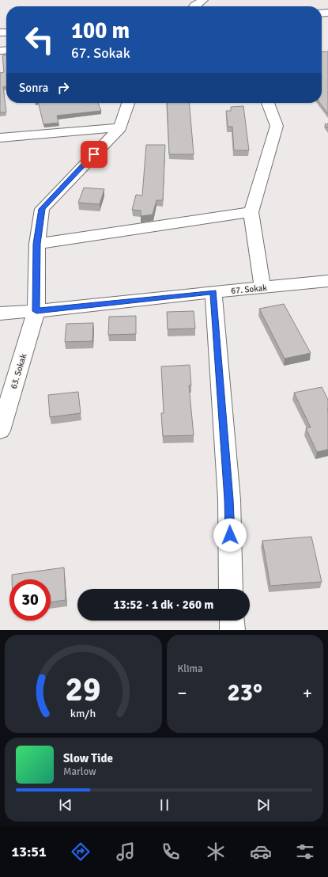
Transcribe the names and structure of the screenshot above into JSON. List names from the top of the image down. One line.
{"streets":{"street":["67. Sokak","63. Sokak"]},"crossings":[["67. Sokak","63. Sokak"]],"page":{"turn":["100 m","67. Sokak"],"then":"Sonra","limit":"30","trip":"13:52 · 1 dk · 260 m","tile":"Klima","heat":["−","23°","+"],"song":["Slow Tide","Marlow"],"tabs":"13:51","gauge":["29","km/h"]}}
